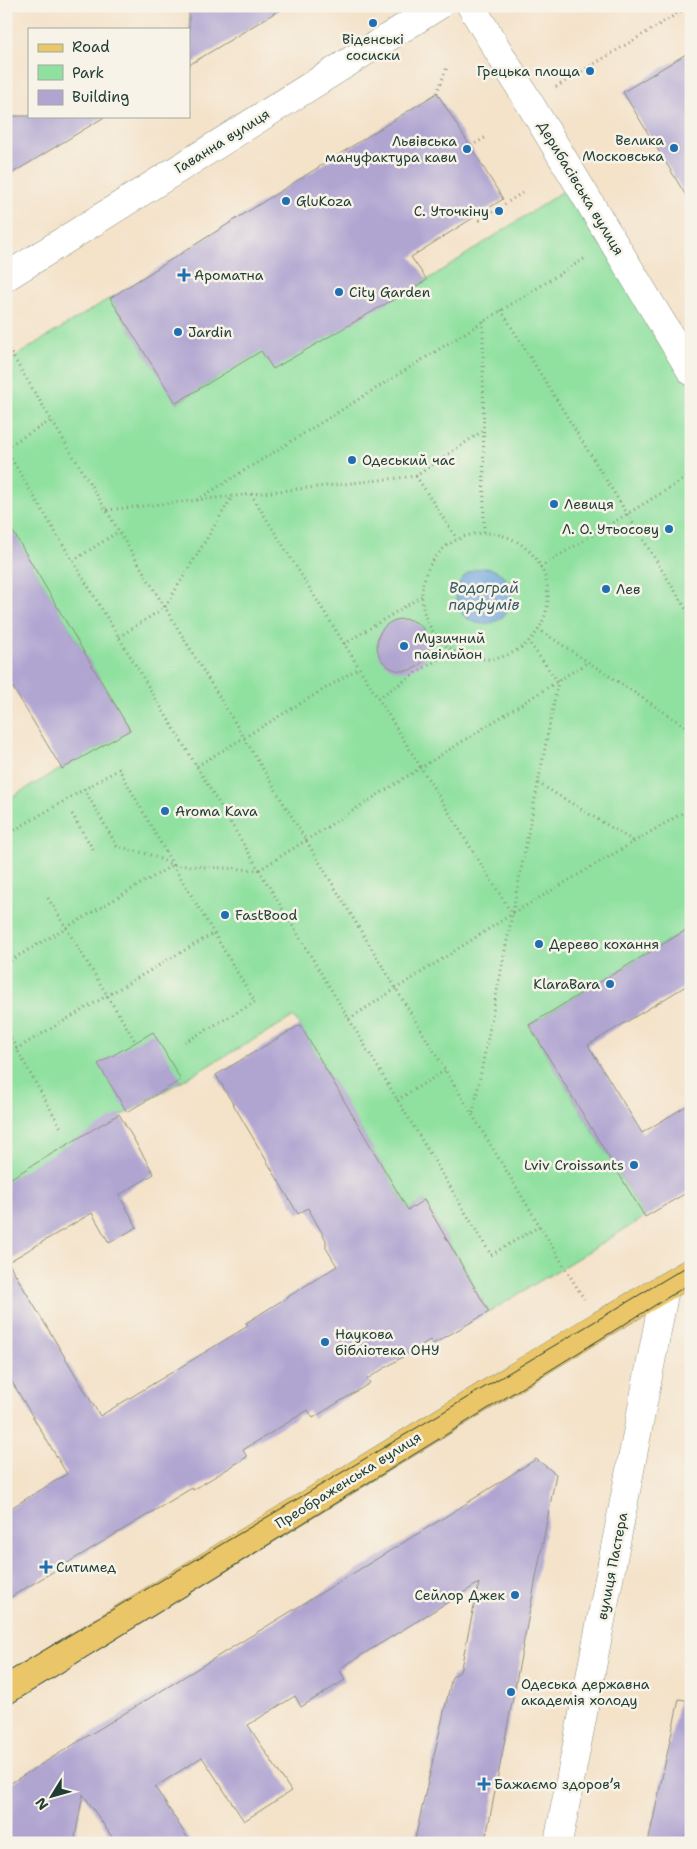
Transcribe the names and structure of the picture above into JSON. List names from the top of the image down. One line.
{"streets":{"main road":["Преображенська вулиця"],"street":["Гаванна вулиця","Дерибасівська вулиця","вулиця Пастера"]},"crossings":[["Преображенська вулиця","вулиця Пастера"]],"water":["Водограй парфумів"],"places":{"other":["Віденські сосиски","Грецька площа","Велика Московська","Львівська мануфактура кави","GluKoza","С. Уточкіну","City Garden","Jardin","Одеський час","Левиця","Л. О. Утьосову","Лев","Музичний павільйон","Aroma Kava","FastBood","Дерево кохання","KlaraBara","Lviv Croissants","Наукова бібліотека ОНУ","Сейлор Джек","Одеська державна академія холоду"],"health":["Ароматна","Ситимед","Бажаємо здоровʼя"]},"legend":["Road","Park","Building"],"north":"bottom left"}
